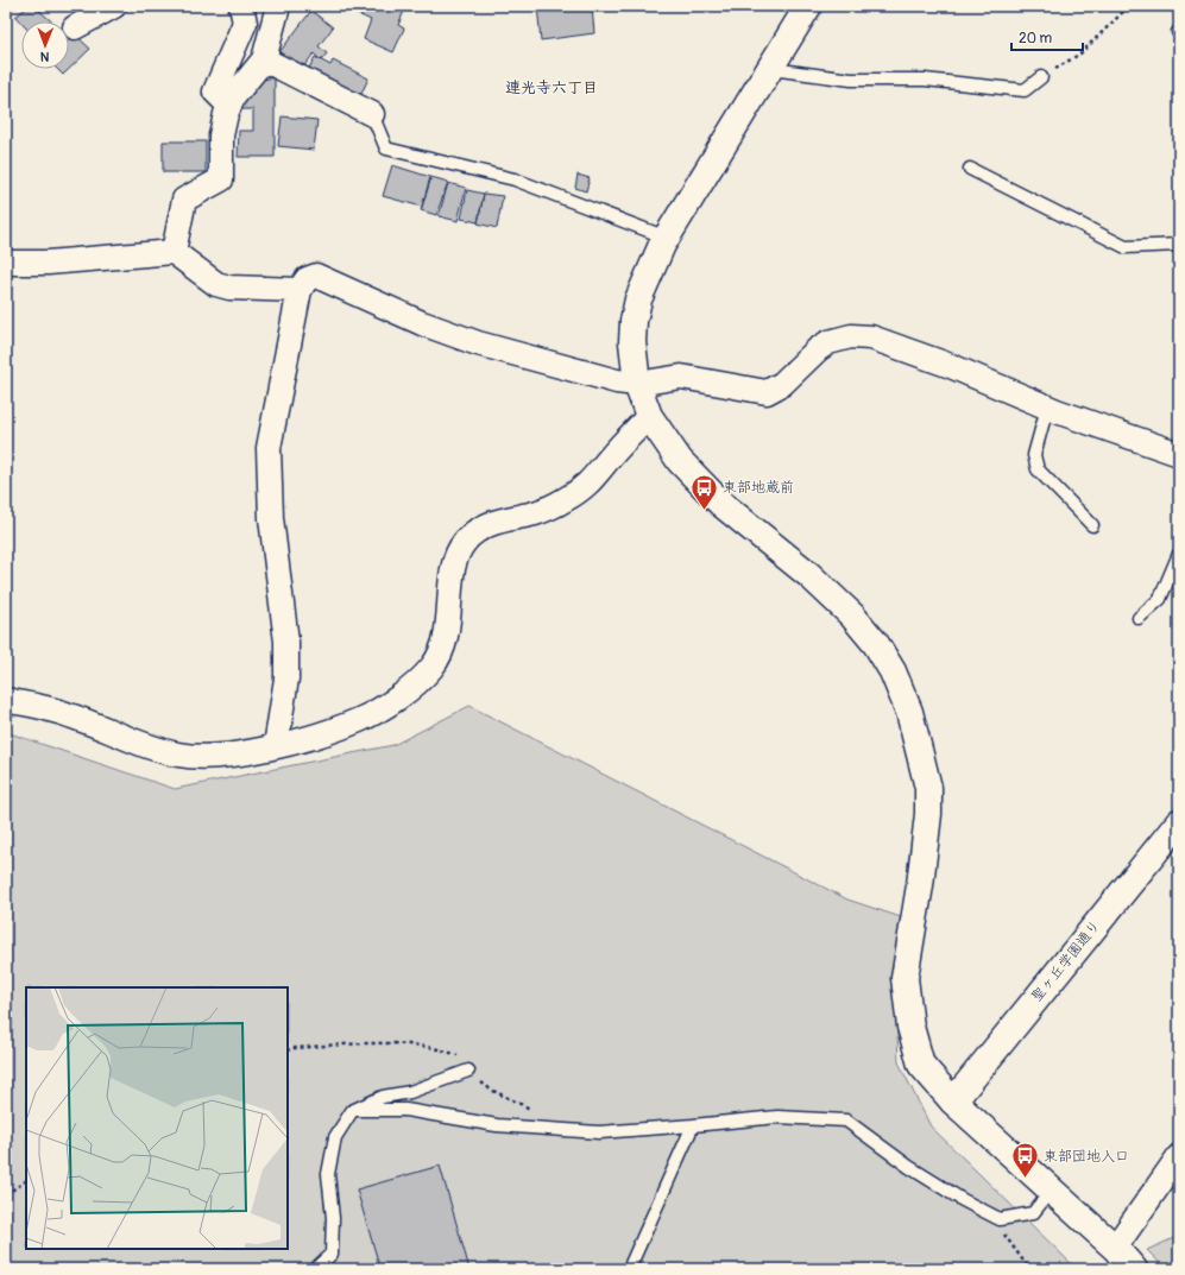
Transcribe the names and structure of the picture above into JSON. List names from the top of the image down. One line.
{"streets":{"main road":["聖ヶ丘学園通り"]},"districts":["連光寺六丁目"],"places":{"bus stop":["東部地蔵前","東部団地入口"]},"scale_bar":"20 m","north":"bottom"}
